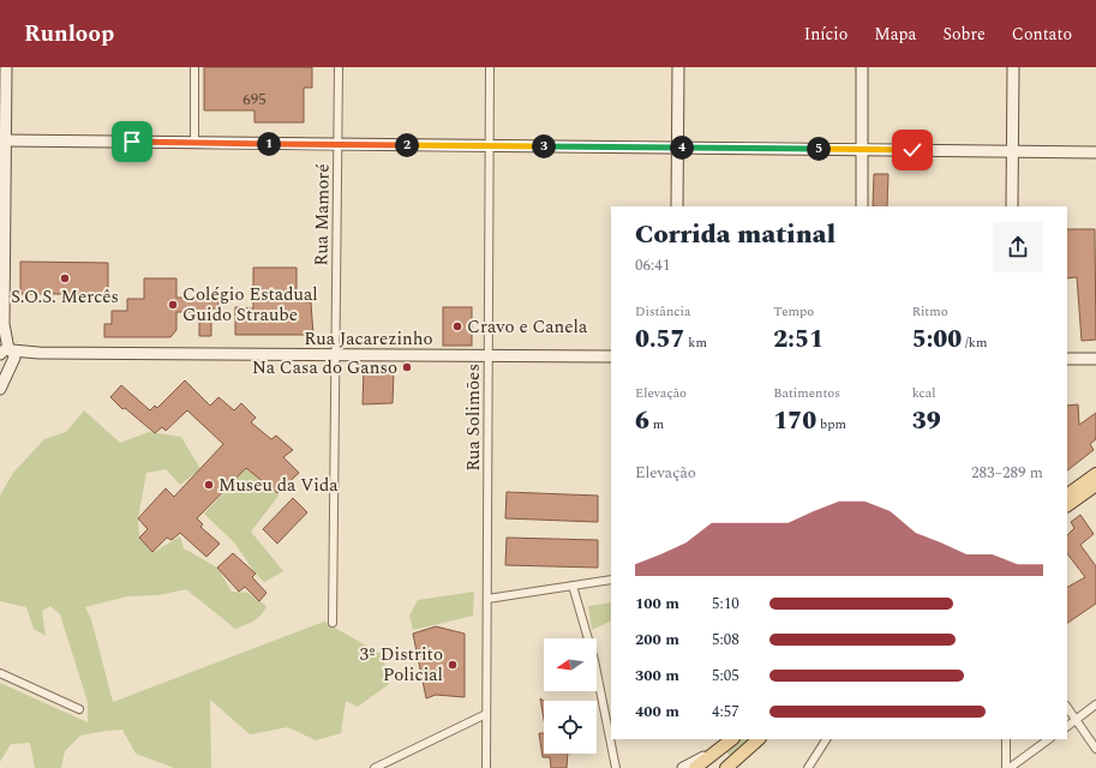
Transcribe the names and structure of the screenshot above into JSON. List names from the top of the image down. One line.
{"streets":{"street":["Rua Mamoré","Rua Jacarezinho","Rua Solimões"]},"crossings":[["Rua Mamoré","Rua Jacarezinho"],["Rua Jacarezinho","Rua Solimões"]],"places":["S.O.S. Mercês","Colégio Estadual Guido Straube","Cravo e Canela","Na Casa do Ganso","Museu da Vida","3º Distrito Policial"],"house_numbers":["695"],"north":"left","page":{"header":"Runloop","nav":["Início","Mapa","Sobre","Contato"],"pins":["1","2","3","4","5"],"heading":["Corrida matinal","06:41"],"stats":[["Distância","0.57 km"],["Tempo","2:51"],["Ritmo","5:00 /km"],["Elevação","6 m"],["Batimentos","170 bpm"],["kcal","39"]],"chart":["Elevação","283–289 m"],"list":[{"name":"100 m","note":"5:10"},{"name":"200 m","note":"5:08"},{"name":"300 m","note":"5:05"},{"name":"400 m","note":"4:57"}]}}
